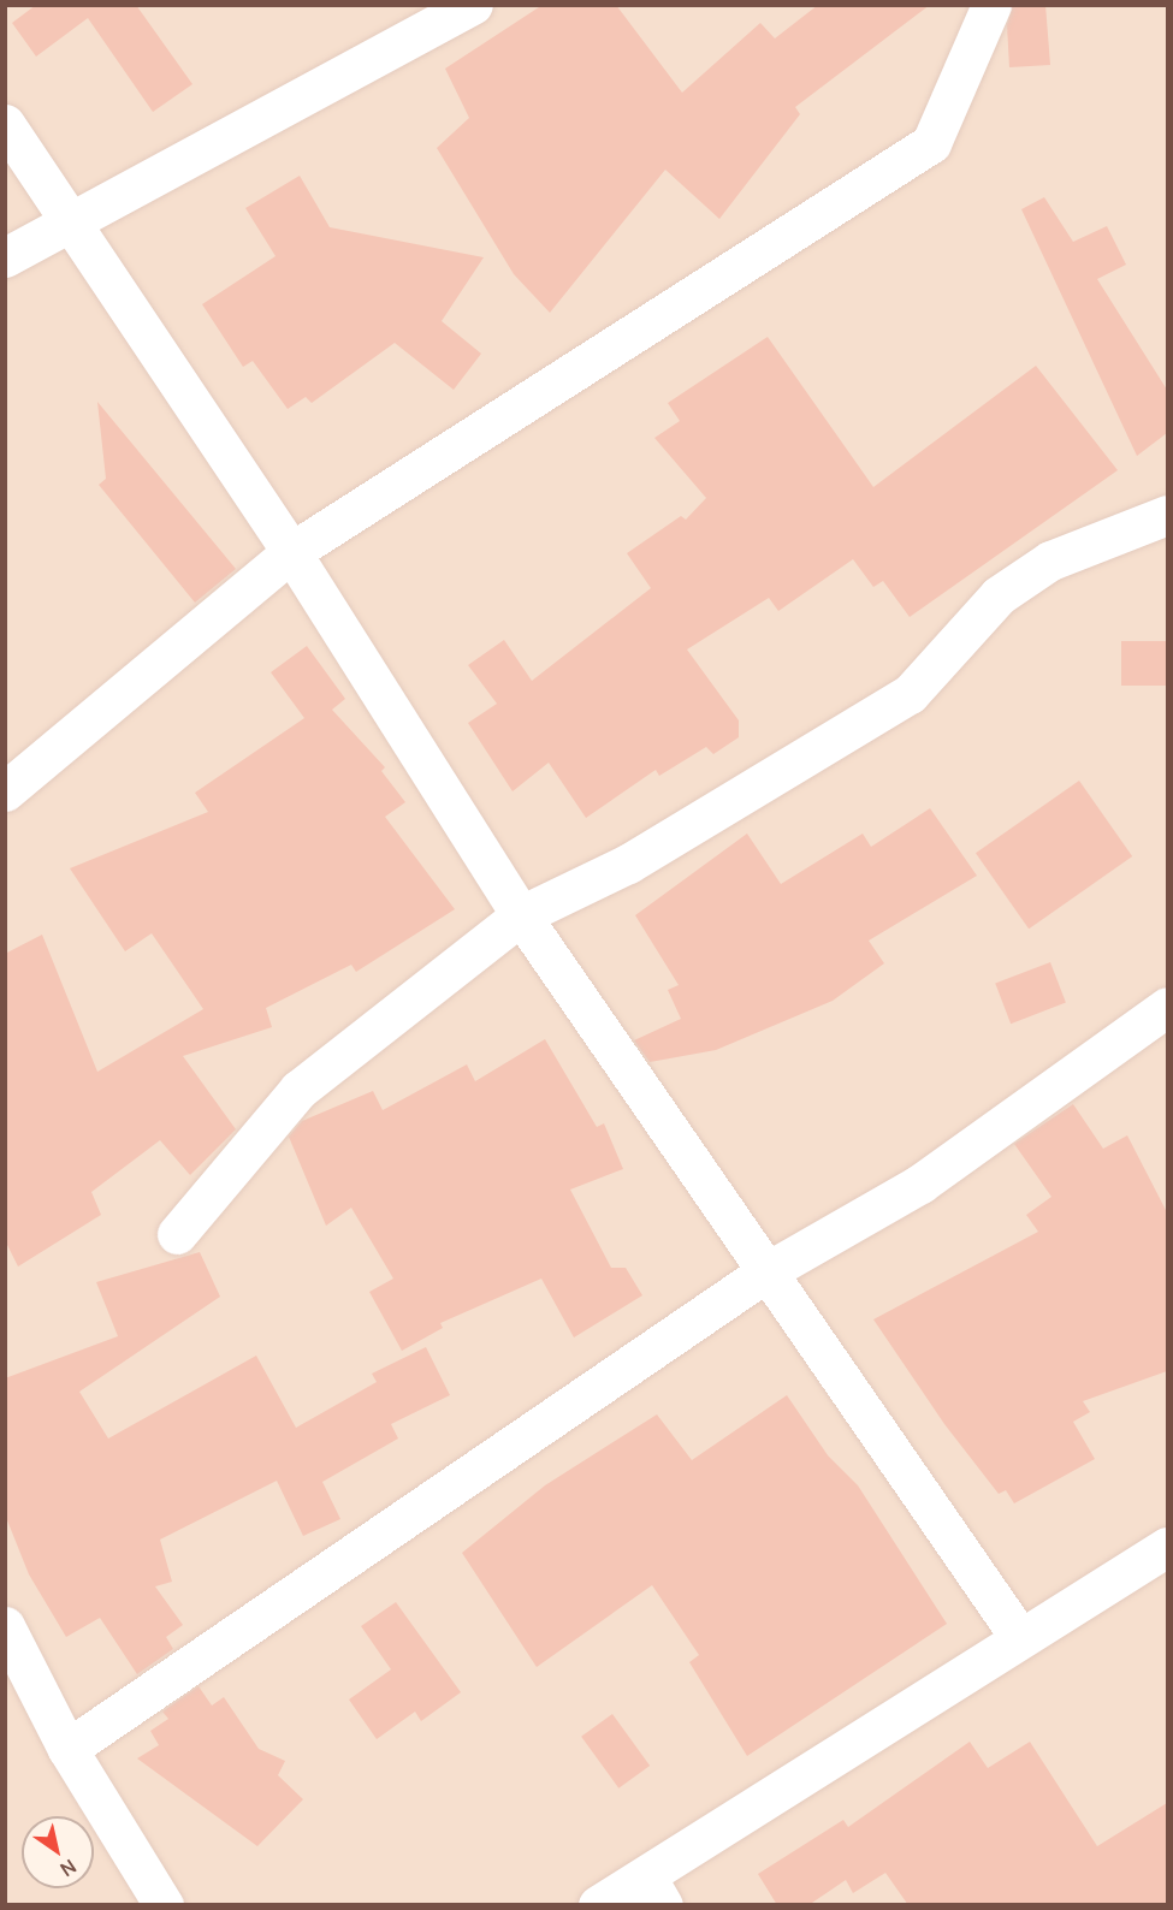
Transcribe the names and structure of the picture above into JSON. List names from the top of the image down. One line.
{"north":"bottom right"}
